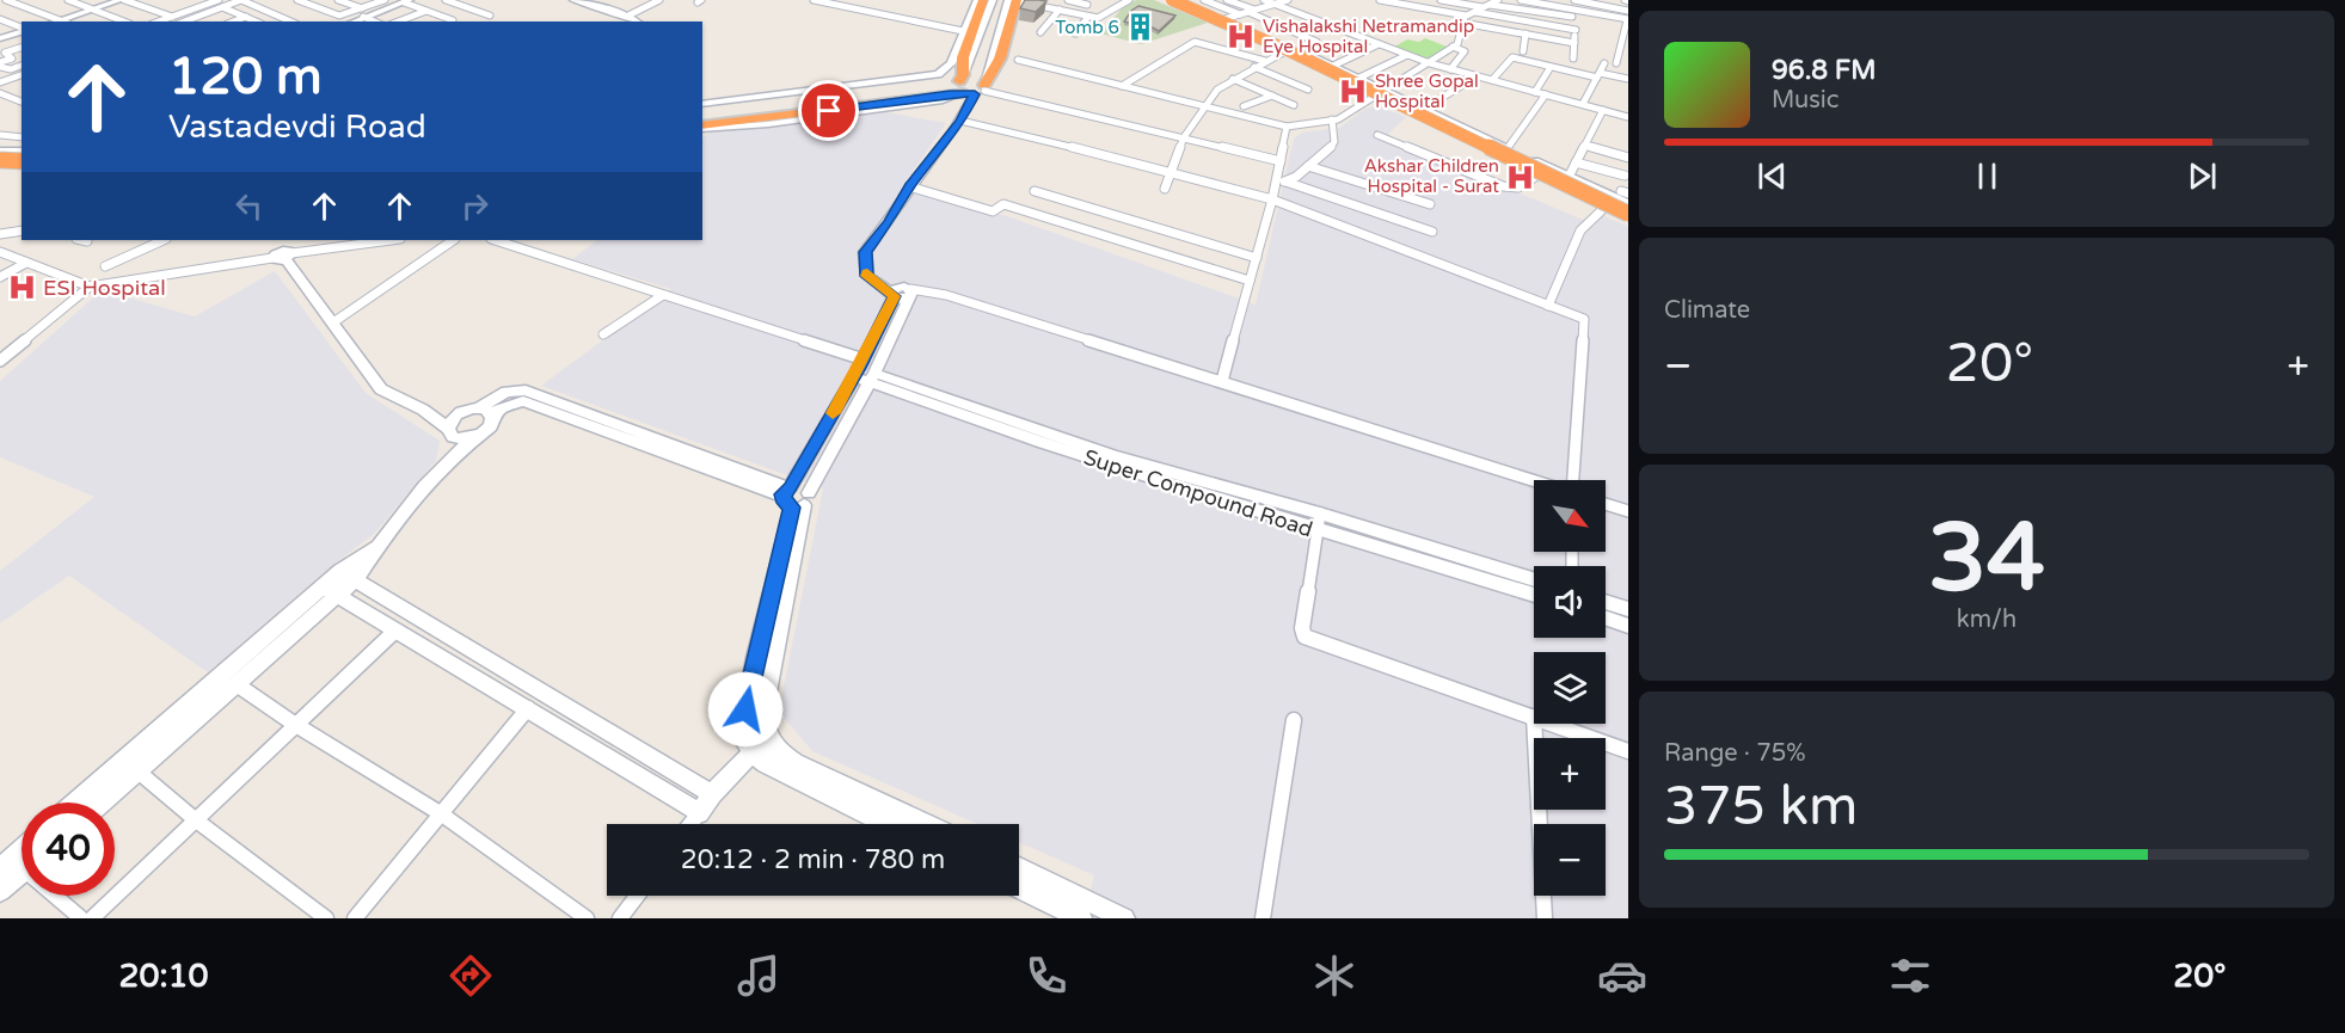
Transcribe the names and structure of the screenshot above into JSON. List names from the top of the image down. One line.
{"streets":{"street":["Super Compound Road"]},"places":{"building":["Tomb 6"],"hospital":["Vishalakshi Netramandip Eye Hospital","Shree Gopal Hospital","Akshar Children Hospital - Surat","ESI Hospital"]},"north":"bottom right","page":{"turn":["120 m","Vastadevdi Road"],"song":["96.8 FM","Music"],"tile":["Climate",["34","km/h"],["Range · 75%","375 km"]],"heat":["−","20°","+"],"map_buttons":["+","−"],"limit":"40","trip":"20:12 · 2 min · 780 m","tabs":["20:10","20°"]}}
